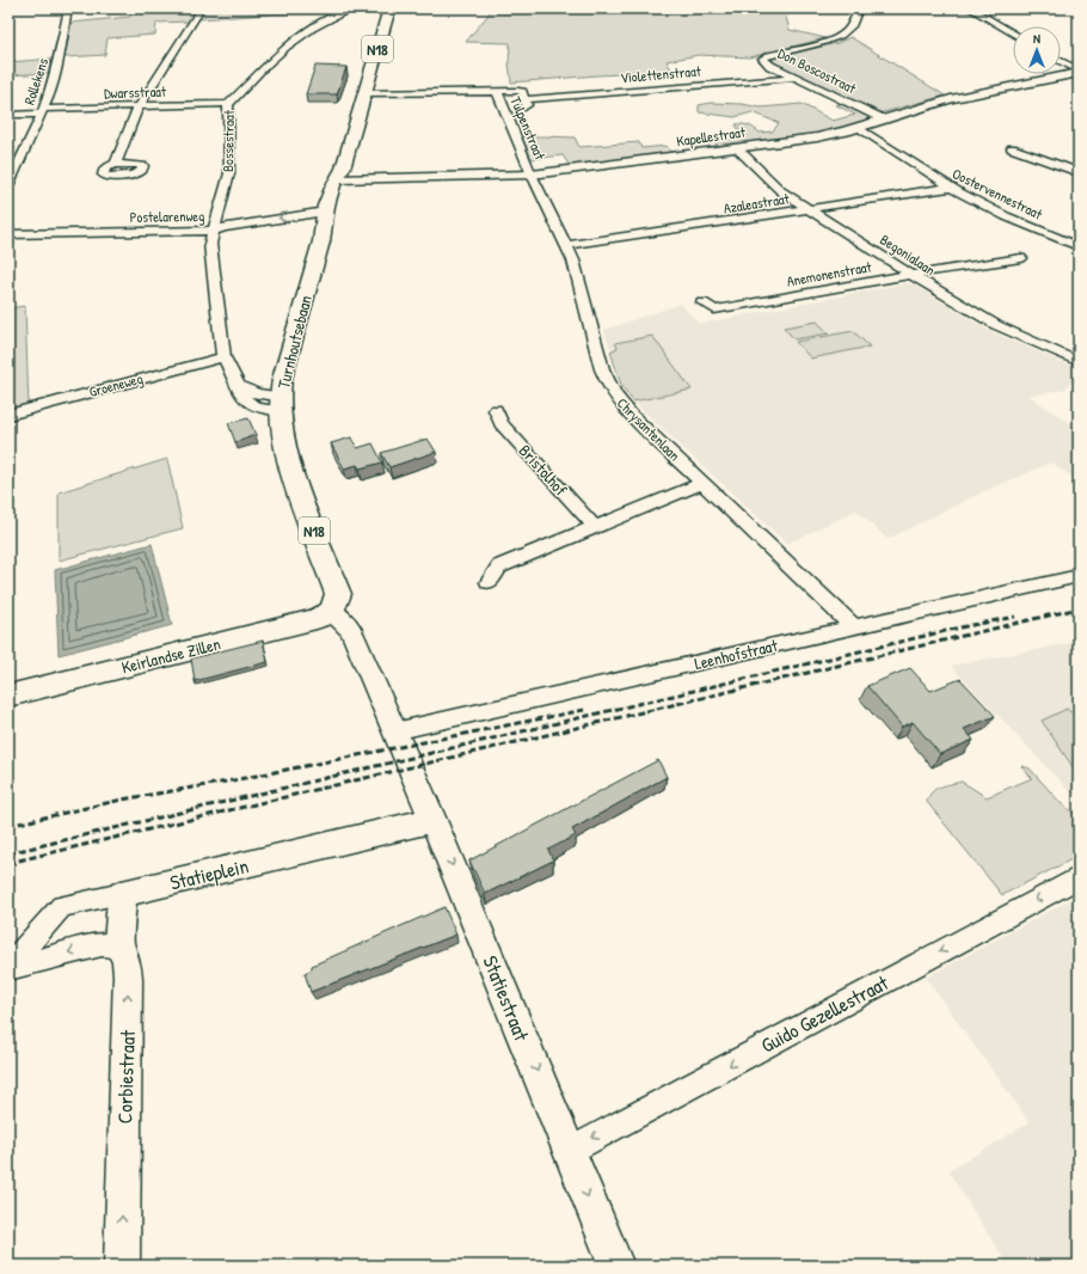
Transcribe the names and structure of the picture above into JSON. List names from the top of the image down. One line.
{"streets":{"main road":["N18","Turnhoutsebaan","Keirlandse Zillen"],"street":["Don Boscostraat","Violettenstraat","Rollekens","Dwarsstraat","Tulpenstraat","Kapellestraat","Bossestraat","Oostervennestraat","Azaleastraat","Postelarenweg","Begonialaan","Anemonenstraat","Groeneweg","Chrysantenlaan","Bristolhof","Leenhofstraat","Statieplein","Statiestraat","Guido Gezellestraat","Corbiestraat"]},"crossings":[["Don Boscostraat","Violettenstraat"],["Don Boscostraat","Kapellestraat"],["Violettenstraat","Tulpenstraat"],["Rollekens","Dwarsstraat"],["Dwarsstraat","Bossestraat"],["Tulpenstraat","Kapellestraat"],["Tulpenstraat","Chrysantenlaan"],["Kapellestraat","Oostervennestraat"],["Kapellestraat","Begonialaan"],["Kapellestraat","Turnhoutsebaan"],["Kapellestraat","Chrysantenlaan"],["Bossestraat","Postelarenweg"],["Bossestraat","Turnhoutsebaan"],["Bossestraat","Groeneweg"],["Oostervennestraat","Azaleastraat"],["Azaleastraat","Begonialaan"],["Azaleastraat","Chrysantenlaan"],["Postelarenweg","Turnhoutsebaan"],["Begonialaan","Anemonenstraat"],["Turnhoutsebaan","Keirlandse Zillen"],["Chrysantenlaan","Leenhofstraat"],["Leenhofstraat","Statiestraat"],["Statieplein","Statiestraat"],["Statiestraat","Guido Gezellestraat"]],"one_way":["Postelarenweg","Statiestraat","Guido Gezellestraat","Corbiestraat"],"north":"top"}
